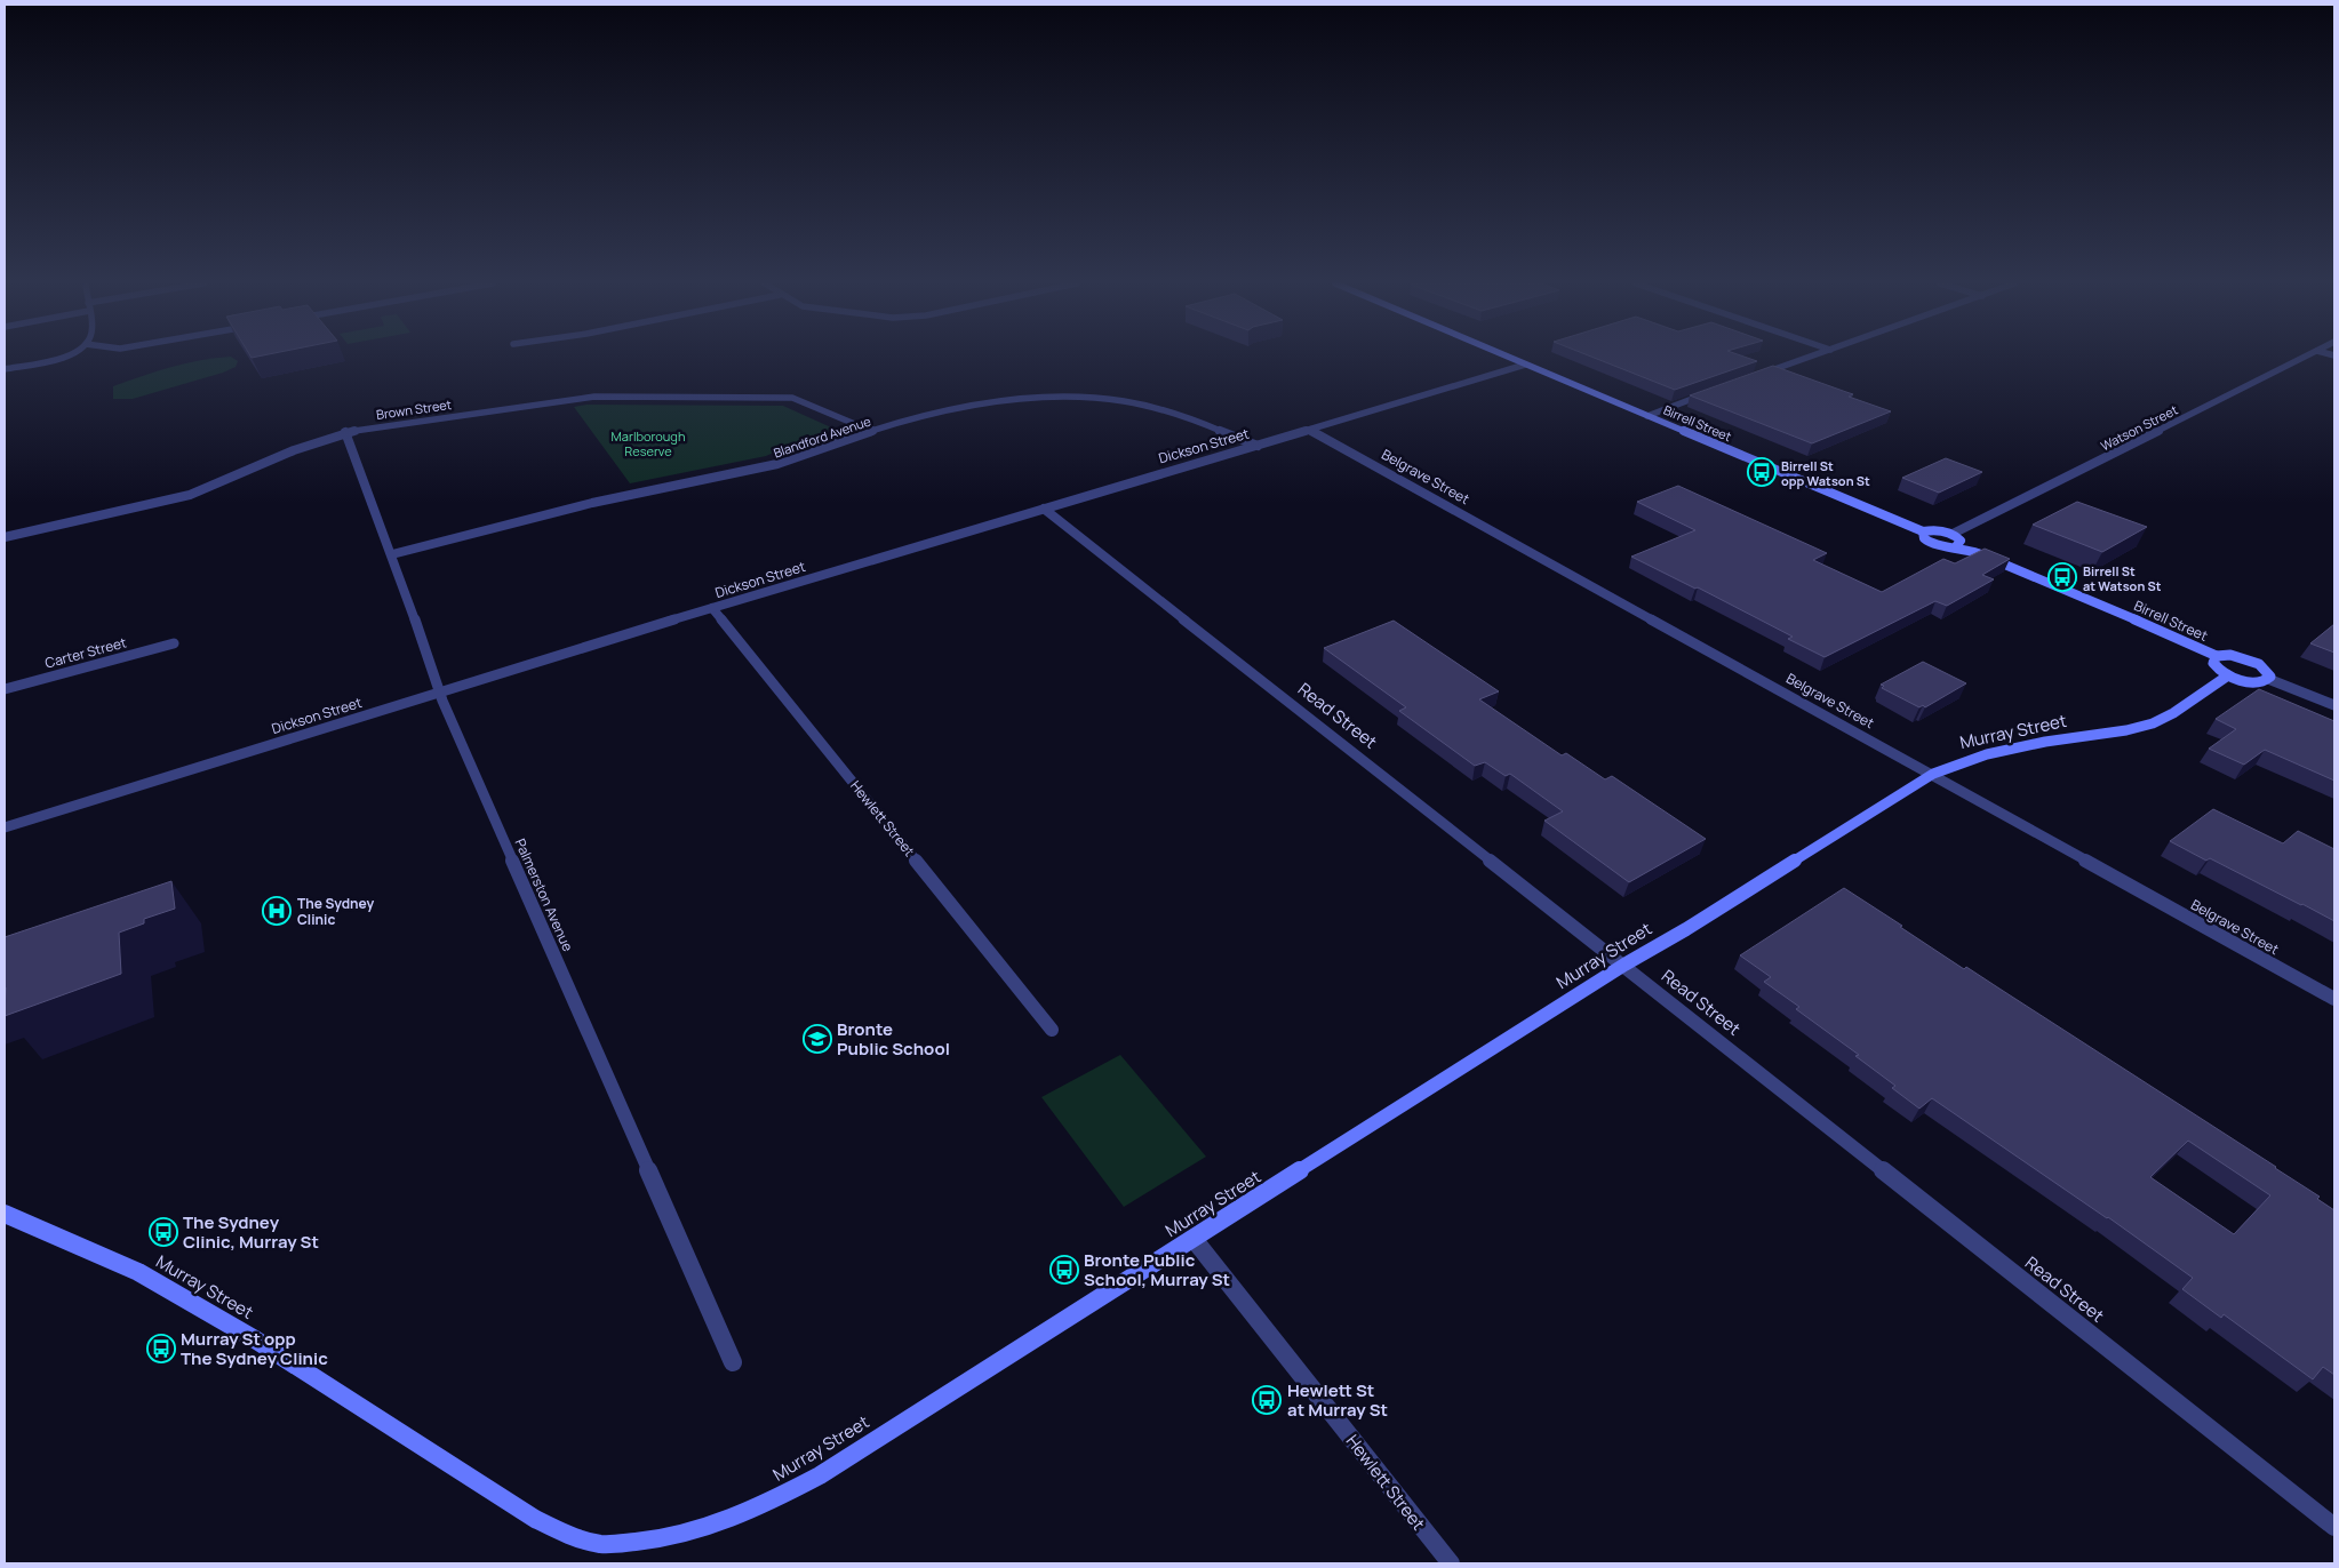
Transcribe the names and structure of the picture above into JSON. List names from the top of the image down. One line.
{"streets":{"main road":["Birrell Street","Murray Street"],"street":["Brown Street","Watson Street","Blandford Avenue","Dickson Street","Belgrave Street","Carter Street","Read Street","Hewlett Street","Palmerston Avenue"]},"crossings":[["Brown Street","Blandford Avenue"],["Brown Street","Palmerston Avenue"],["Birrell Street","Dickson Street"],["Blandford Avenue","Dickson Street"],["Blandford Avenue","Palmerston Avenue"],["Dickson Street","Belgrave Street"],["Dickson Street","Read Street"],["Dickson Street","Hewlett Street"],["Dickson Street","Palmerston Avenue"],["Belgrave Street","Murray Street"],["Read Street","Murray Street"],["Murray Street","Hewlett Street"]],"parks":["Marlborough Reserve"],"places":{"bus stop":["Birrell St opp Watson St","Birrell St at Watson St","The Sydney Clinic, Murray St","Bronte Public School, Murray St","Murray St opp The Sydney Clinic","Hewlett St at Murray St"],"hospital":["The Sydney Clinic"],"school or university":["Bronte Public School"]}}
